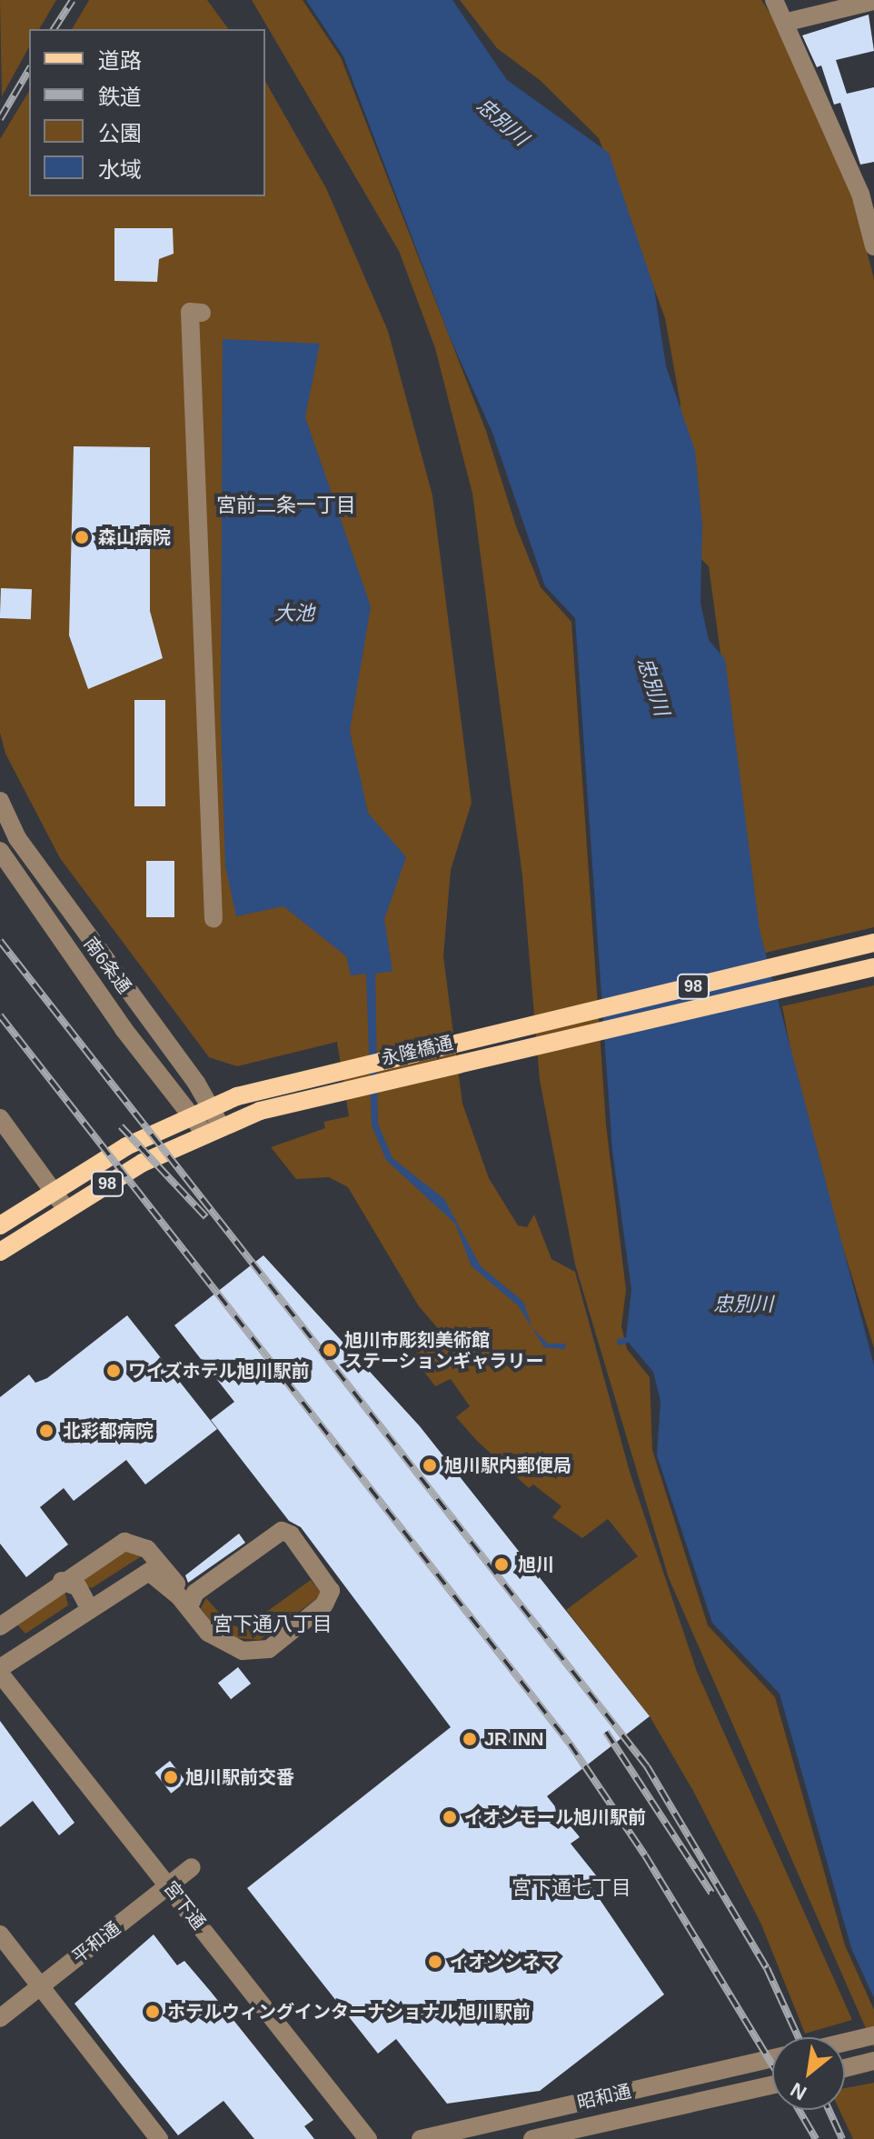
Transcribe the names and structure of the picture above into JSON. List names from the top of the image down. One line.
{"streets":{"main road":["98","永隆橋通"],"street":["南6条通","宮下通","平和通","昭和通"]},"crossings":[["南6条通","永隆橋通"],["宮下通","平和通"]],"districts":["宮前二条一丁目","宮下通八丁目","宮下通七丁目"],"water":["忠別川","大池"],"places":["森山病院","旭川市彫刻美術館 ステーションギャラリー","ワイズホテル旭川駅前","北彩都病院","旭川駅内郵便局","旭川","JR INN","旭川駅前交番","イオンモール旭川駅前","イオンシネマ","ホテルウィングインターナショナル旭川駅前"],"legend":["道路","鉄道","公園","水域"],"north":"bottom left"}
